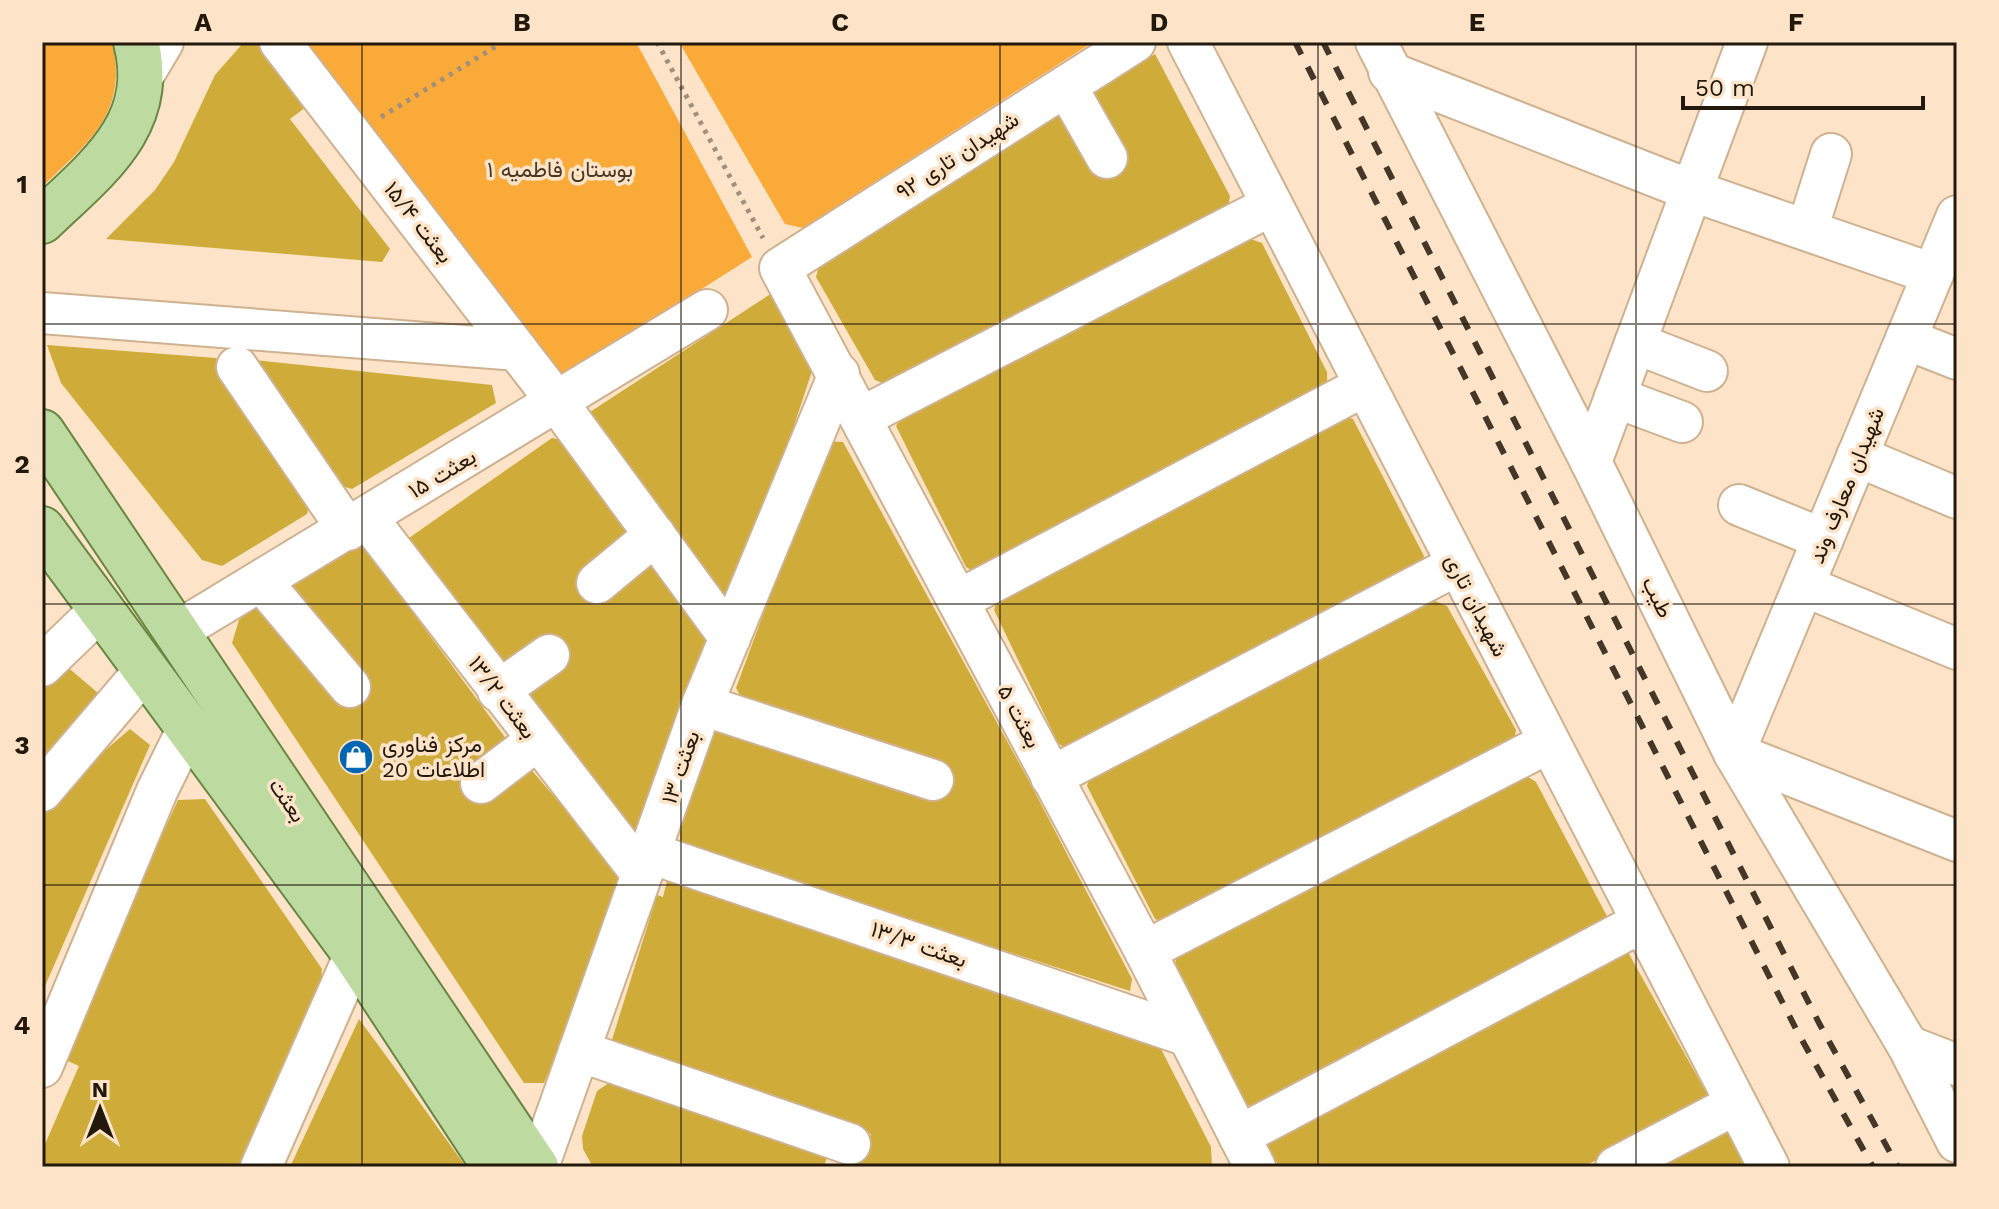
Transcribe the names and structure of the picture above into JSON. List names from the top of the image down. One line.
{"streets":{"main road":["بعثت"],"street":["شهیدان تاری ۹۲","بعثت ۱۵/۴","بعثت ۱۵","شهیدان معارف وند","طیب","شهیدان تاری","بعثت ۱۳/۲","بعثت ۵","بعثت ۱۳","بعثت ۱۳/۳"]},"crossings":[["شهیدان تاری ۹۲","بعثت ۵"],["بعثت ۱۵/۴","بعثت ۱۵"],["بعثت ۱۵/۴","بعثت ۱۳"],["بعثت ۱۵","بعثت ۱۳/۲"],["بعثت ۱۵","بعثت"],["شهیدان معارف وند","طیب"],["بعثت ۱۳/۲","بعثت ۱۳"],["بعثت ۱۳/۲","بعثت ۱۳/۳"],["بعثت ۵","بعثت ۱۳"],["بعثت ۵","بعثت ۱۳/۳"],["بعثت ۱۳","بعثت"],["بعثت ۱۳","بعثت ۱۳/۳"]],"parks":["بوستان فاطمیه ۱"],"places":{"shop":["مرکز فناوری اطلاعات 20"]},"scale_bar":"50 m","north":"top","grid":{"columns":["A","B","C","D","E","F"],"rows":["1","2","3","4"]}}
